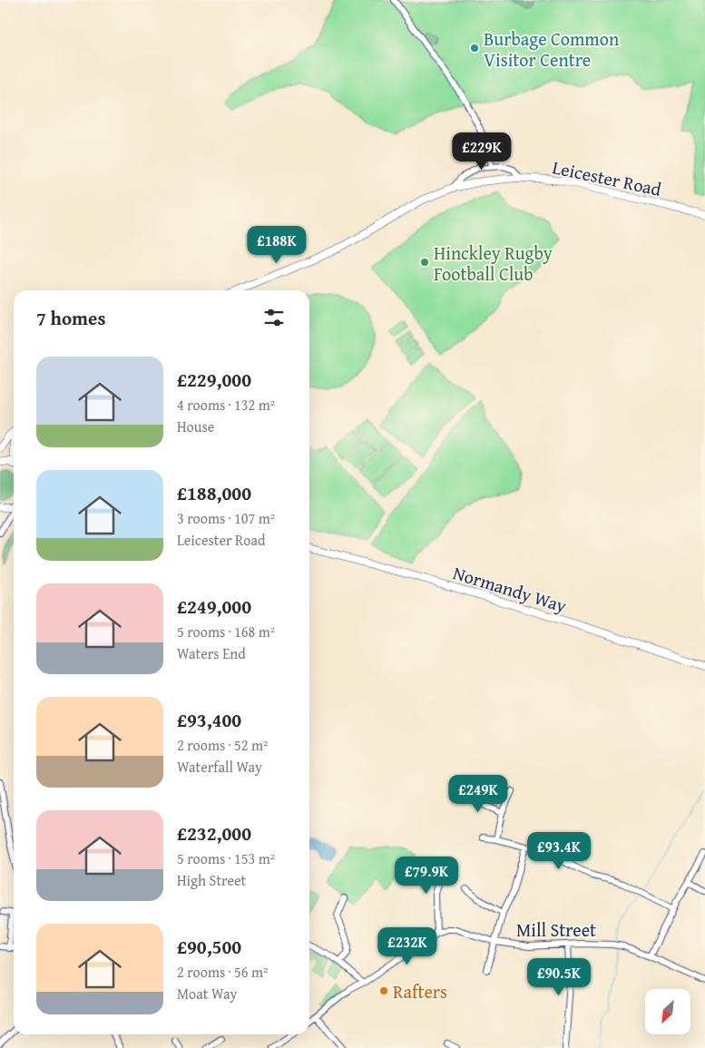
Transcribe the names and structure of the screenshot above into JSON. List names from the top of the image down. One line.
{"streets":{"main road":["Leicester Road","Normandy Way"],"street":["Mill Street"]},"places":["Burbage Common Visitor Centre","Hinckley Rugby Football Club","Rafters"],"north":"bottom left","page":{"price":["£229K","£188K","£249K","£93.4K","£79.9K","£232K","£90.5K"],"heading":"7 homes","list":[{"name":"£229,000","note":"4 rooms · 132 m² · House"},{"name":"£188,000","note":"3 rooms · 107 m² · Leicester Road"},{"name":"£249,000","note":"5 rooms · 168 m² · Waters End"},{"name":"£93,400","note":"2 rooms · 52 m² · Waterfall Way"},{"name":"£232,000","note":"5 rooms · 153 m² · High Street"},{"name":"£90,500","note":"2 rooms · 56 m² · Moat Way"}]}}
